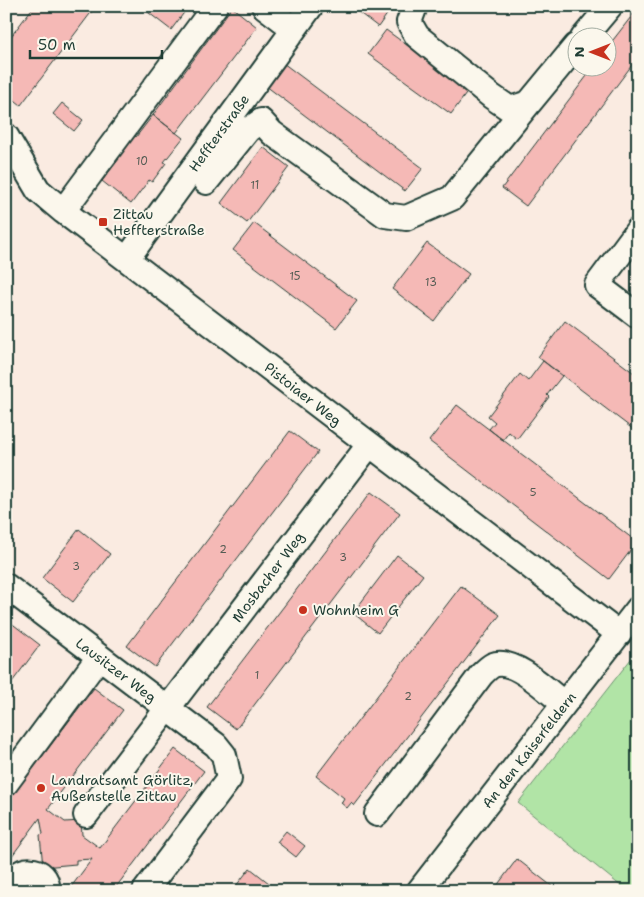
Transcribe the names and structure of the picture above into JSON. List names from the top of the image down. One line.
{"streets":{"street":["Heffterstraße","Pistoiaer Weg","Mosbacher Weg","Lausitzer Weg","An den Kaiserfeldern"]},"crossings":[["Heffterstraße","Pistoiaer Weg"],["Pistoiaer Weg","Mosbacher Weg"],["Pistoiaer Weg","An den Kaiserfeldern"],["Mosbacher Weg","Lausitzer Weg"]],"places":{"transit":["Zittau Heffterstraße"],"other":["Wohnheim G","Landratsamt Görlitz, Außenstelle Zittau"]},"house_numbers":["10","11","15","13","5","2","3","3","1","2"],"scale_bar":"50 m","north":"left"}
